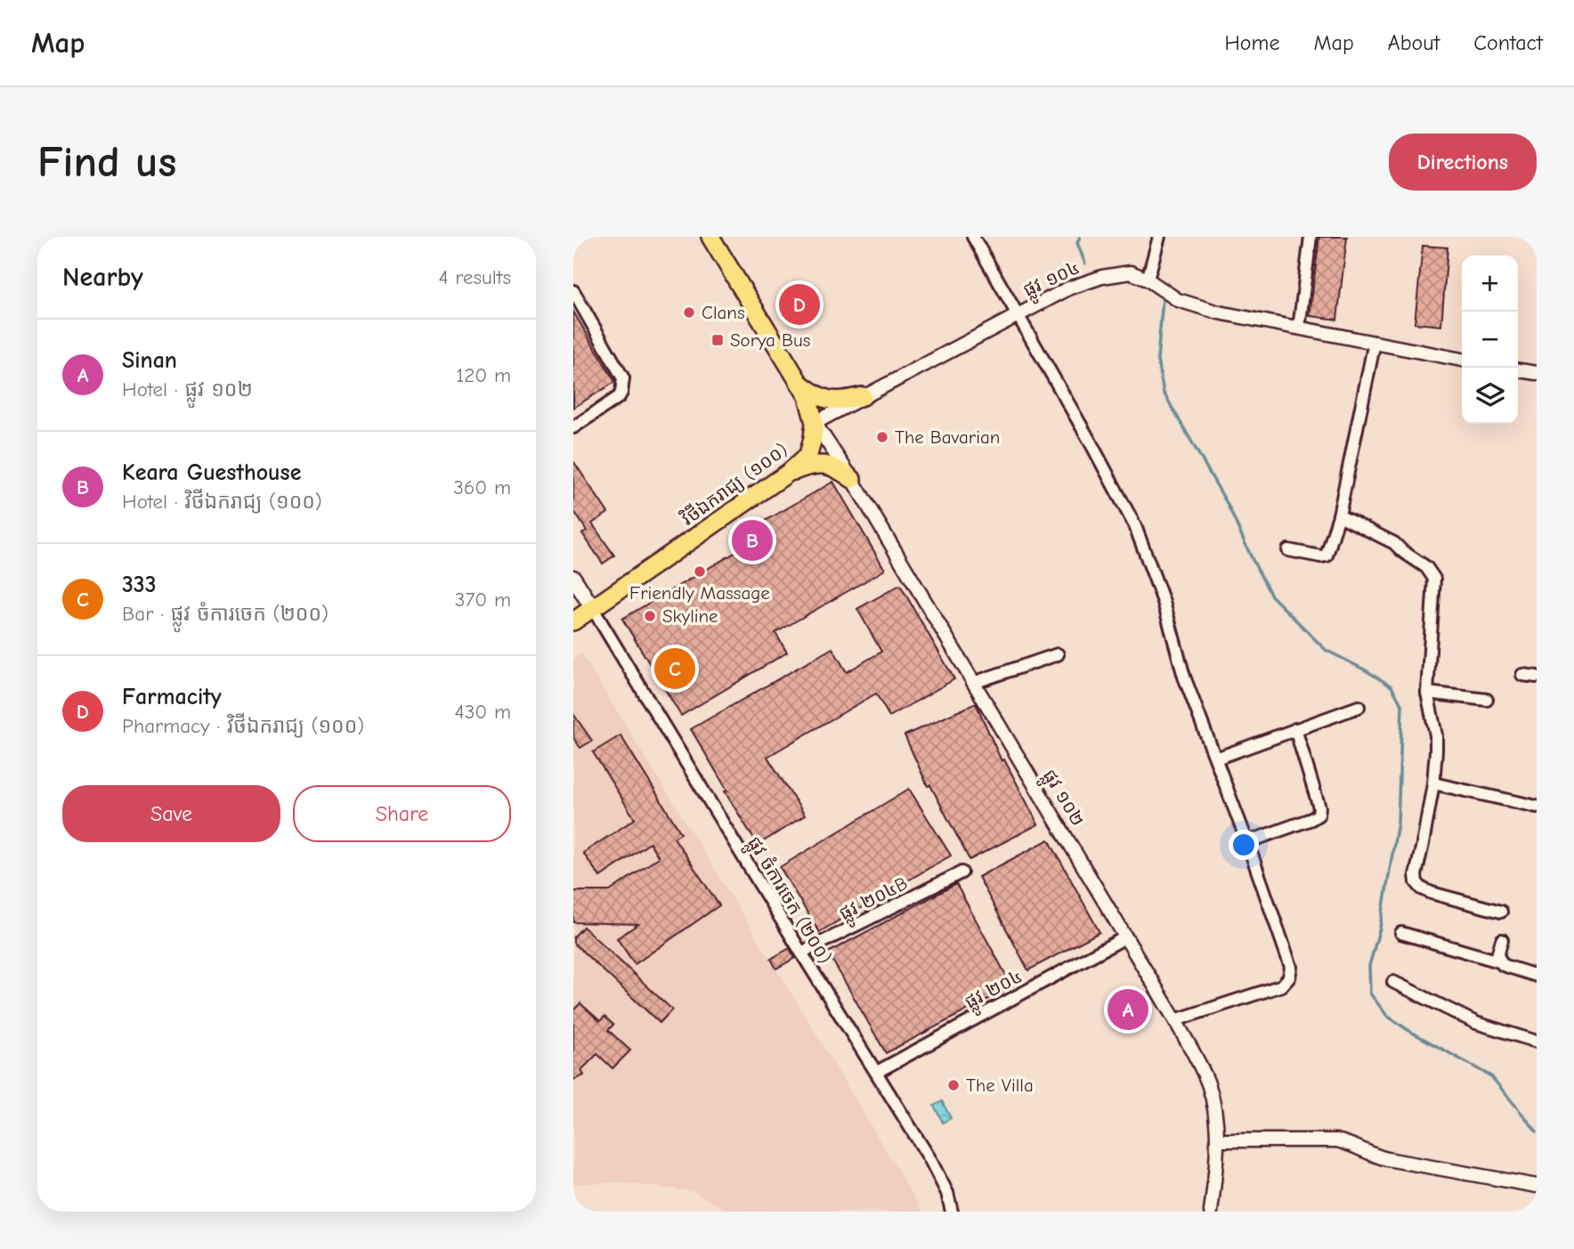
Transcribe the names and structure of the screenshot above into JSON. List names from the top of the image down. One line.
{"streets":{"main road":["វិថីឯករាជ្យ (១០០)"],"street":["ផ្លូវ ១០៤","ផ្លូវ ១០២","ផ្លូវ ២០៤B","ផ្លូវ ចំការចេក (២០០)","ផ្លូវ ២០៤"]},"crossings":[["ផ្លូវ ១០៤","វិថីឯករាជ្យ (១០០)"],["ផ្លូវ ១០៤","ផ្លូវ ១០២"],["វិថីឯករាជ្យ (១០០)","ផ្លូវ ១០២"],["វិថីឯករាជ្យ (១០០)","ផ្លូវ ចំការចេក (២០០)"],["ផ្លូវ ១០២","ផ្លូវ ២០៤"],["ផ្លូវ ២០៤B","ផ្លូវ ចំការចេក (២០០)"],["ផ្លូវ ចំការចេក (២០០)","ផ្លូវ ២០៤"]],"places":{"other":["Clans","The Bavarian","Friendly Massage","Skyline","The Villa"],"transit":["Sorya Bus"]},"page":{"header":"Map","nav":["Home","Map","About","Contact"],"buttons":["Directions",["Save","Share"]],"title":"Find us","heading":["Nearby","4 results"],"map_buttons":["+","−"],"pins":["D","B","C","A"],"list":[{"mark":"A","name":"Sinan","note":"Hotel · ផ្លូវ ១០២","value":"120 m"},{"mark":"B","name":"Keara Guesthouse","note":"Hotel · វិថីឯករាជ្យ (១០០)","value":"360 m"},{"mark":"C","name":"333","note":"Bar · ផ្លូវ ចំការចេក (២០០)","value":"370 m"},{"mark":"D","name":"Farmacity","note":"Pharmacy · វិថីឯករាជ្យ (១០០)","value":"430 m"}]}}
